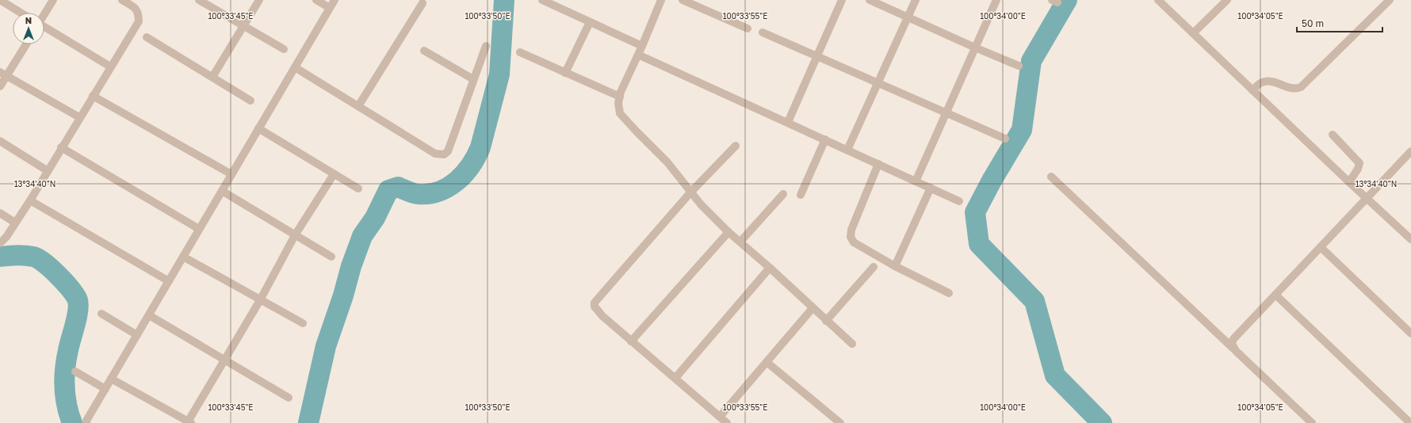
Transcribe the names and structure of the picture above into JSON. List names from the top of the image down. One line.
{"scale_bar":"50 m","north":"top","coordinates":["100°33'45\"E","100°33'50\"E","100°33'55\"E","100°34'00\"E","100°34'05\"E","13°34'40\"N"]}
